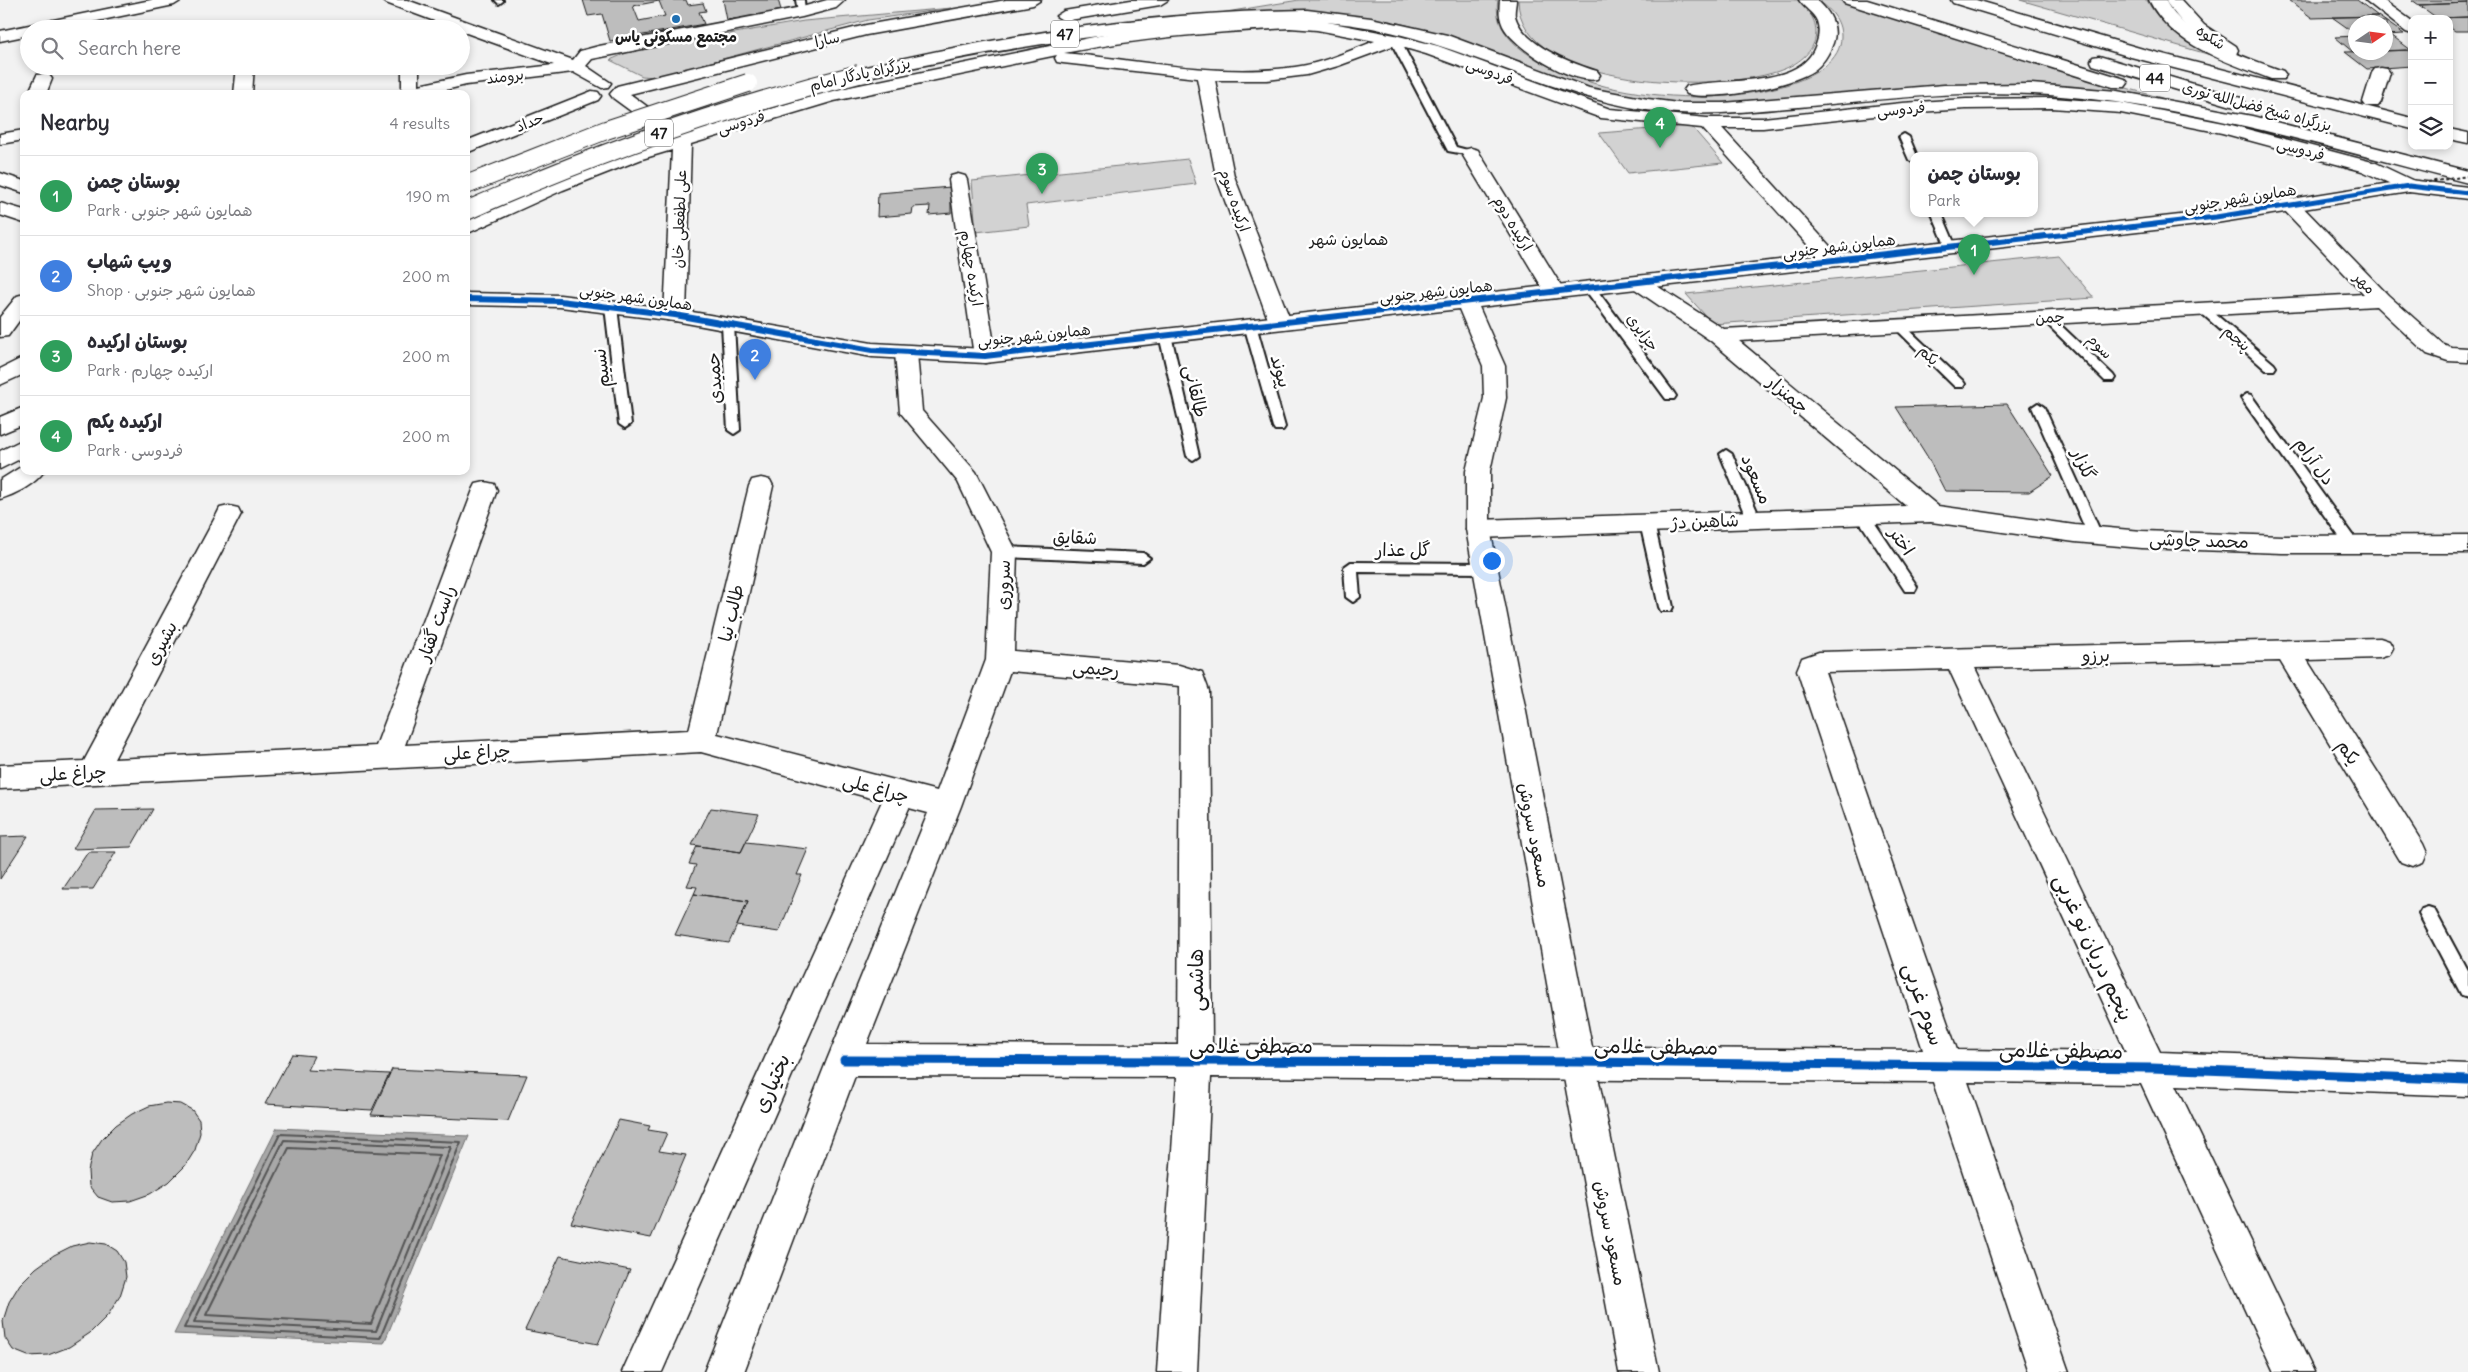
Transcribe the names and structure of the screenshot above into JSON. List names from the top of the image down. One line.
{"streets":{"main road":["47","شکوه","سارا","فردوسی","بزرگراه یادگار امام","برومند","44","بزرگراه شیخ فضل‌الله نوری","حداد","همایون‌ شهر جنوبی","ارکیده سوم","علی لطفعلی خان","ارکیده دوم","ارکیده چهارم","مهر","چمن","یکم","چمنزار","شاهین دژ","محمد چاوشی","سروری","طالب‌ نیا","راست گفتار","بشیری","برزو","رحیمی","چراغ‌ علی","مسعود سروش","پنجم دریان‌ نو غربی","هاشمی","سوم غربی","مصطفی غلامی","بختیاری"],"lane":["جزایری","پنجم","سوم","نسیم","پیوند","حمیدی","طالقانی","دل‌ آرام","گلزار","مسعود","شقایق","اختر","گل عذار"]},"crossings":[["سارا","حداد"],["فردوسی","همایون‌ شهر جنوبی"],["فردوسی","ارکیده سوم"],["فردوسی","علی لطفعلی خان"],["همایون‌ شهر جنوبی","ارکیده سوم"],["همایون‌ شهر جنوبی","علی لطفعلی خان"],["همایون‌ شهر جنوبی","ارکیده دوم"],["همایون‌ شهر جنوبی","ارکیده چهارم"],["همایون‌ شهر جنوبی","مهر"],["همایون‌ شهر جنوبی","جزایری"],["همایون‌ شهر جنوبی","نسیم"],["همایون‌ شهر جنوبی","پیوند"],["همایون‌ شهر جنوبی","حمیدی"],["همایون‌ شهر جنوبی","طالقانی"],["همایون‌ شهر جنوبی","چمنزار"],["همایون‌ شهر جنوبی","سروری"],["همایون‌ شهر جنوبی","مسعود سروش"],["مهر","چمن"],["چمن","پنجم"],["چمن","سوم"],["چمن","یکم"],["چمن","چمنزار"],["یکم","برزو"],["چمنزار","شاهین دژ"],["چمنزار","محمد چاوشی"],["دل‌ آرام","محمد چاوشی"],["گلزار","محمد چاوشی"],["مسعود","شاهین دژ"],["شاهین دژ","محمد چاوشی"],["شاهین دژ","اختر"],["شاهین دژ","مسعود سروش"],["شقایق","سروری"],["گل عذار","مسعود سروش"],["سروری","رحیمی"],["سروری","چراغ‌ علی"],["طالب‌ نیا","چراغ‌ علی"],["راست گفتار","چراغ‌ علی"],["بشیری","چراغ‌ علی"],["برزو","پنجم دریان‌ نو غربی"],["برزو","سوم غربی"],["رحیمی","هاشمی"],["چراغ‌ علی","بختیاری"],["مسعود سروش","مصطفی غلامی"],["پنجم دریان‌ نو غربی","مصطفی غلامی"],["هاشمی","مصطفی غلامی"],["سوم غربی","مصطفی غلامی"]],"districts":["همایون شهر"],"places":["مجتمع مسکونی یاس"],"north":"right","page":{"map_buttons":["+","−"],"search":"Search here","heading":["Nearby","4 results"],"pins":["4","3","1","2"],"popup":["بوستان چمن","Park"],"list":[{"mark":"1","name":"بوستان چمن","note":"Park · همایون‌ شهر جنوبی","value":"190 m"},{"mark":"2","name":"ویپ شهاب","note":"Shop · همایون‌ شهر جنوبی","value":"200 m"},{"mark":"3","name":"بوستان ارکیده","note":"Park · ارکیده چهارم","value":"200 m"},{"mark":"4","name":"ارکیده یکم","note":"Park · فردوسی","value":"200 m"}]}}
